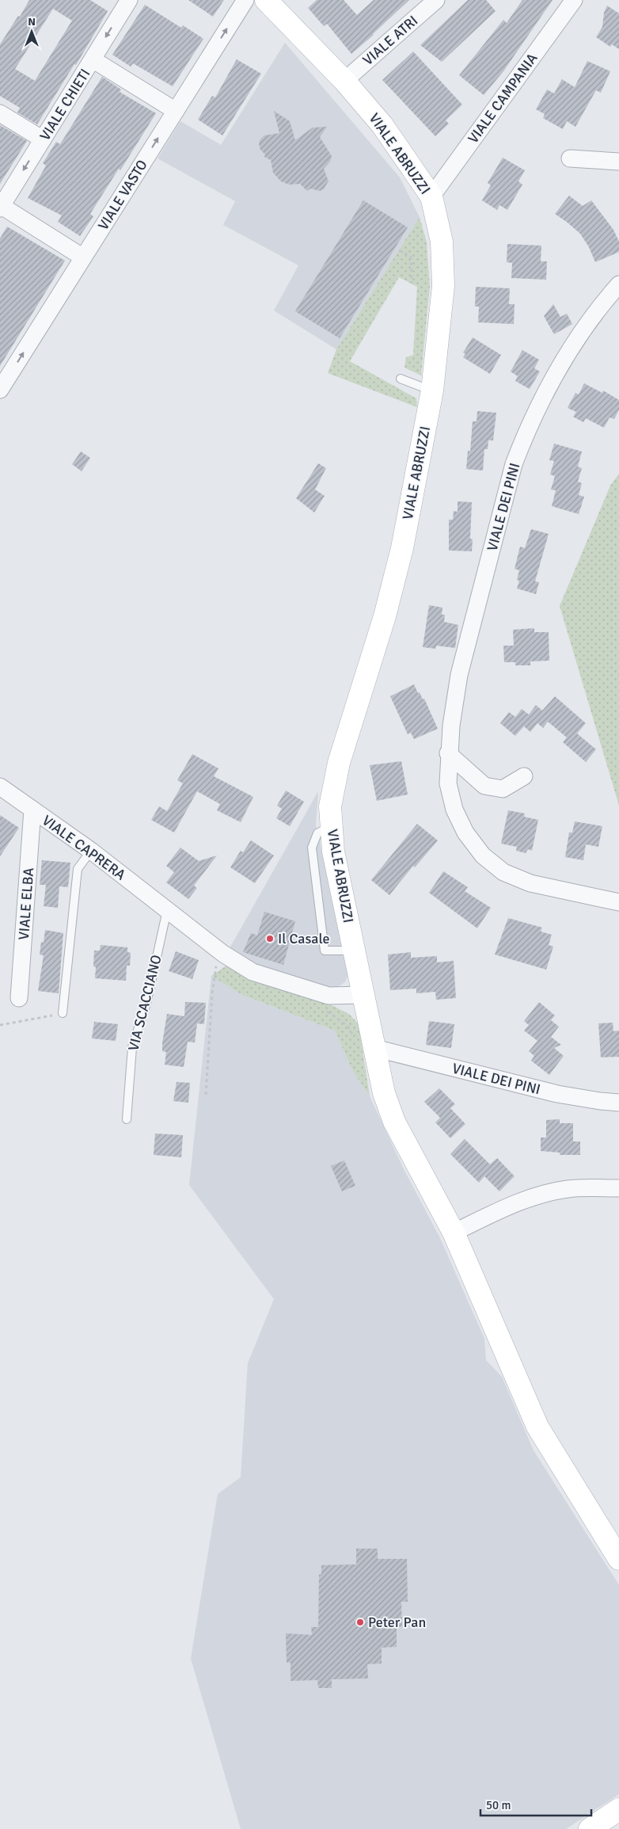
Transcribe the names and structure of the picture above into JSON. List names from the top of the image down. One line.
{"streets":{"street":["VIALE ATRI","VIALE CAMPANIA","VIALE CHIETI","VIALE ABRUZZI","VIALE VASTO","VIALE DEI PINI","VIALE CAPRERA","VIALE ELBA"],"lane":["VIA SCACCIANO"]},"crossings":[["VIALE ATRI","VIALE ABRUZZI"],["VIALE CAMPANIA","VIALE ABRUZZI"],["VIALE ABRUZZI","VIALE DEI PINI"],["VIALE ABRUZZI","VIALE CAPRERA"],["VIALE CAPRERA","VIALE ELBA"],["VIALE CAPRERA","VIA SCACCIANO"]],"one_way":["VIALE CHIETI","VIALE VASTO"],"places":["Il Casale","Peter Pan"],"scale_bar":"50 m","north":"top"}
